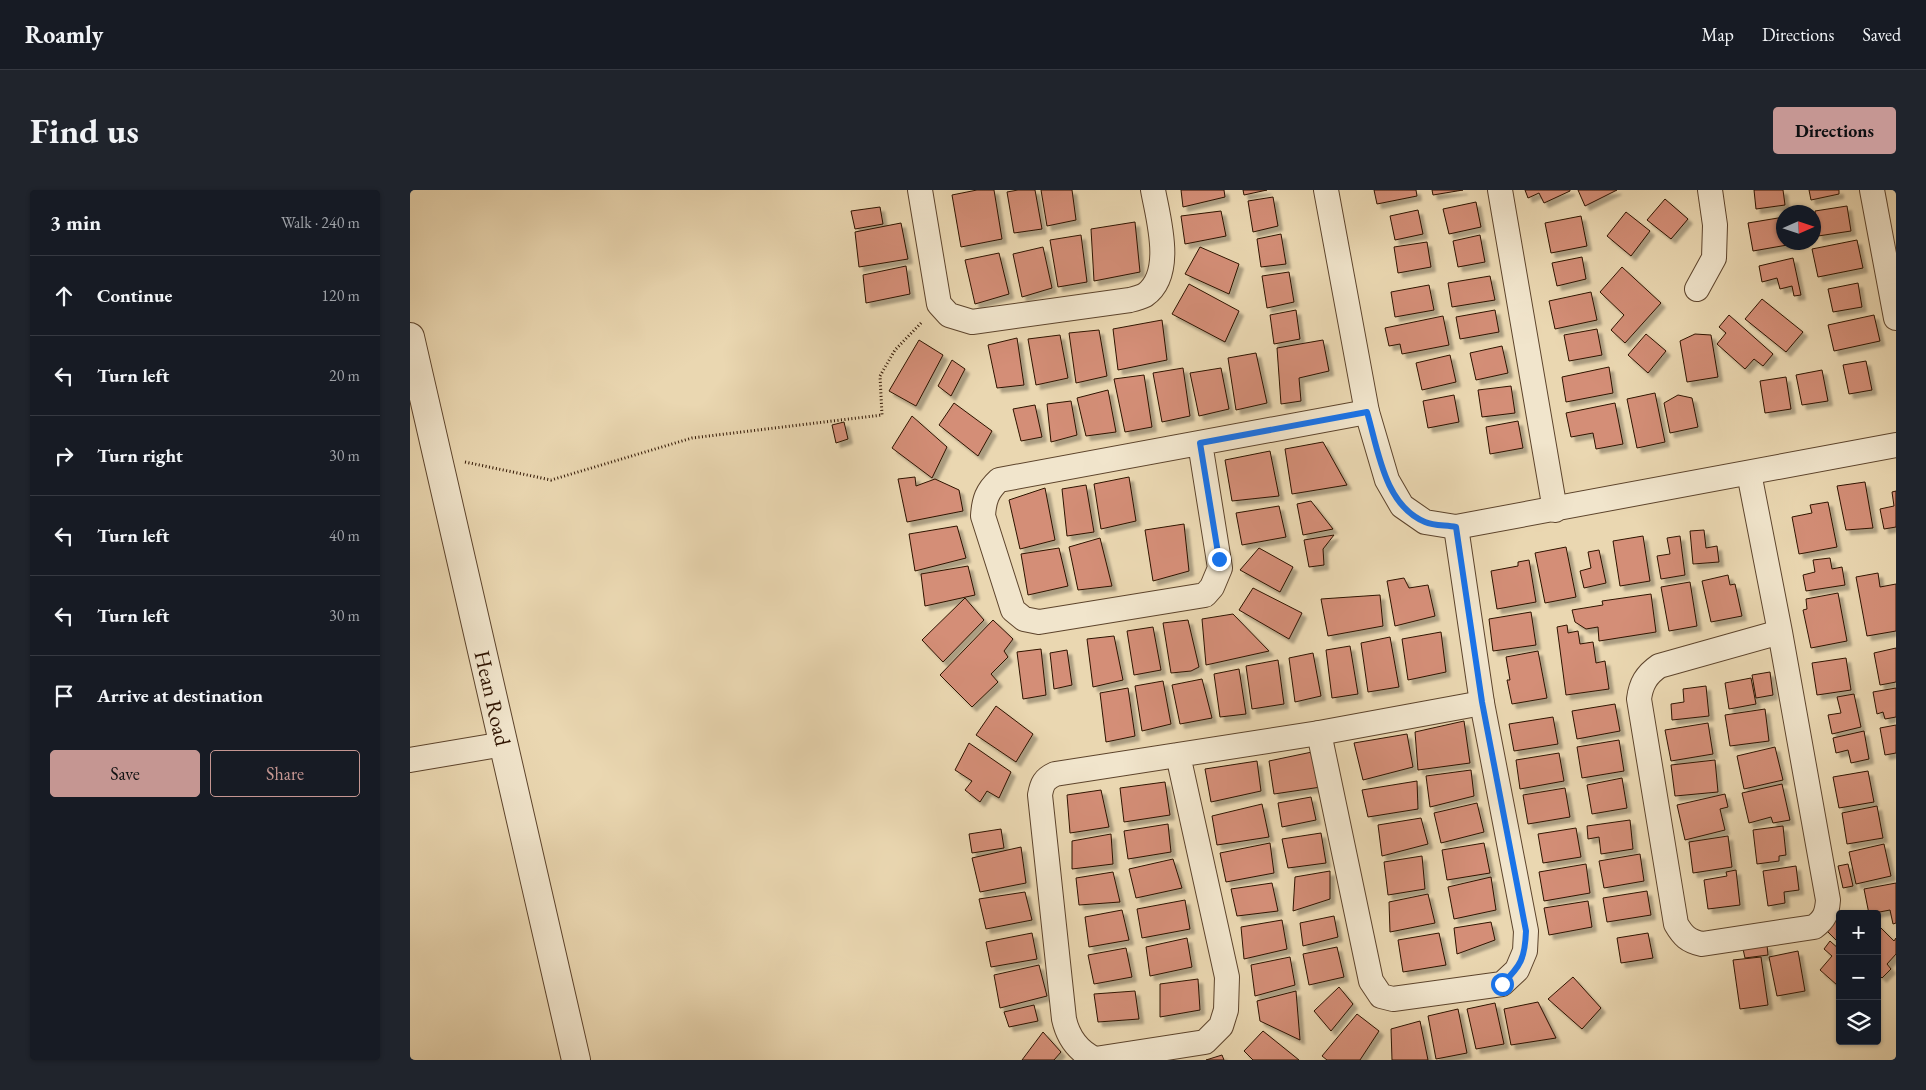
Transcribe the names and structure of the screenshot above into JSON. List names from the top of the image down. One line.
{"streets":{"street":["Hean Road"]},"north":"right","page":{"header":"Roamly","nav":["Map","Directions","Saved"],"buttons":["Directions",["Save","Share"]],"title":"Find us","heading":["3 min","Walk · 240 m"],"list":[["Continue","120 m"],["Turn left","20 m"],["Turn right","30 m"],["Turn left","40 m"],["Turn left","30 m"],"Arrive at destination"],"map_buttons":["+","−"]}}
